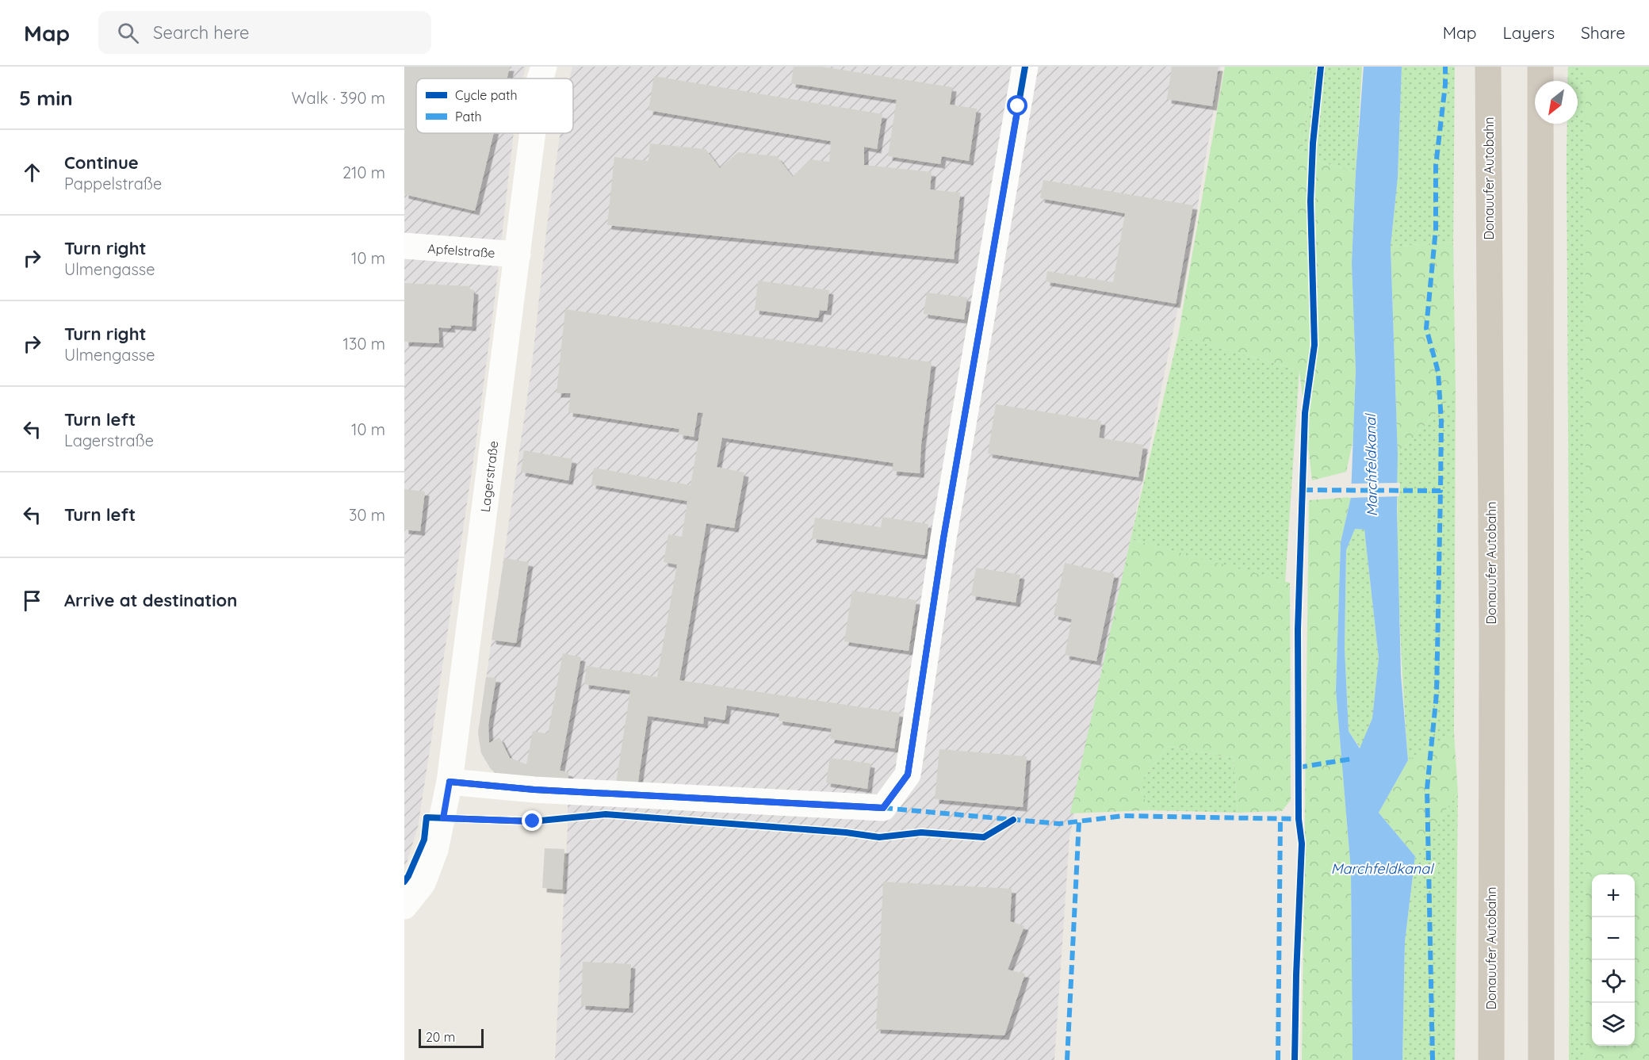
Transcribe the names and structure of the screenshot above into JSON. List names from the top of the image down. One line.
{"streets":{"highway":["Donauufer Autobahn"],"street":["Apfelstraße","Lagerstraße"]},"crossings":[["Apfelstraße","Lagerstraße"]],"water":["Marchfeldkanal"],"legend":["Cycle path","Path"],"scale_bar":"20 m","north":"bottom left","page":{"header":"Map","search":"Search here","nav":["Map","Layers","Share"],"heading":["5 min","Walk · 390 m"],"list":[["Continue","Pappelstraße","210 m"],["Turn right","Ulmengasse","10 m"],["Turn right","Ulmengasse","130 m"],["Turn left","Lagerstraße","10 m"],["Turn left","30 m"],"Arrive at destination"],"map_buttons":["+","−"],"scale":"20 m"}}
